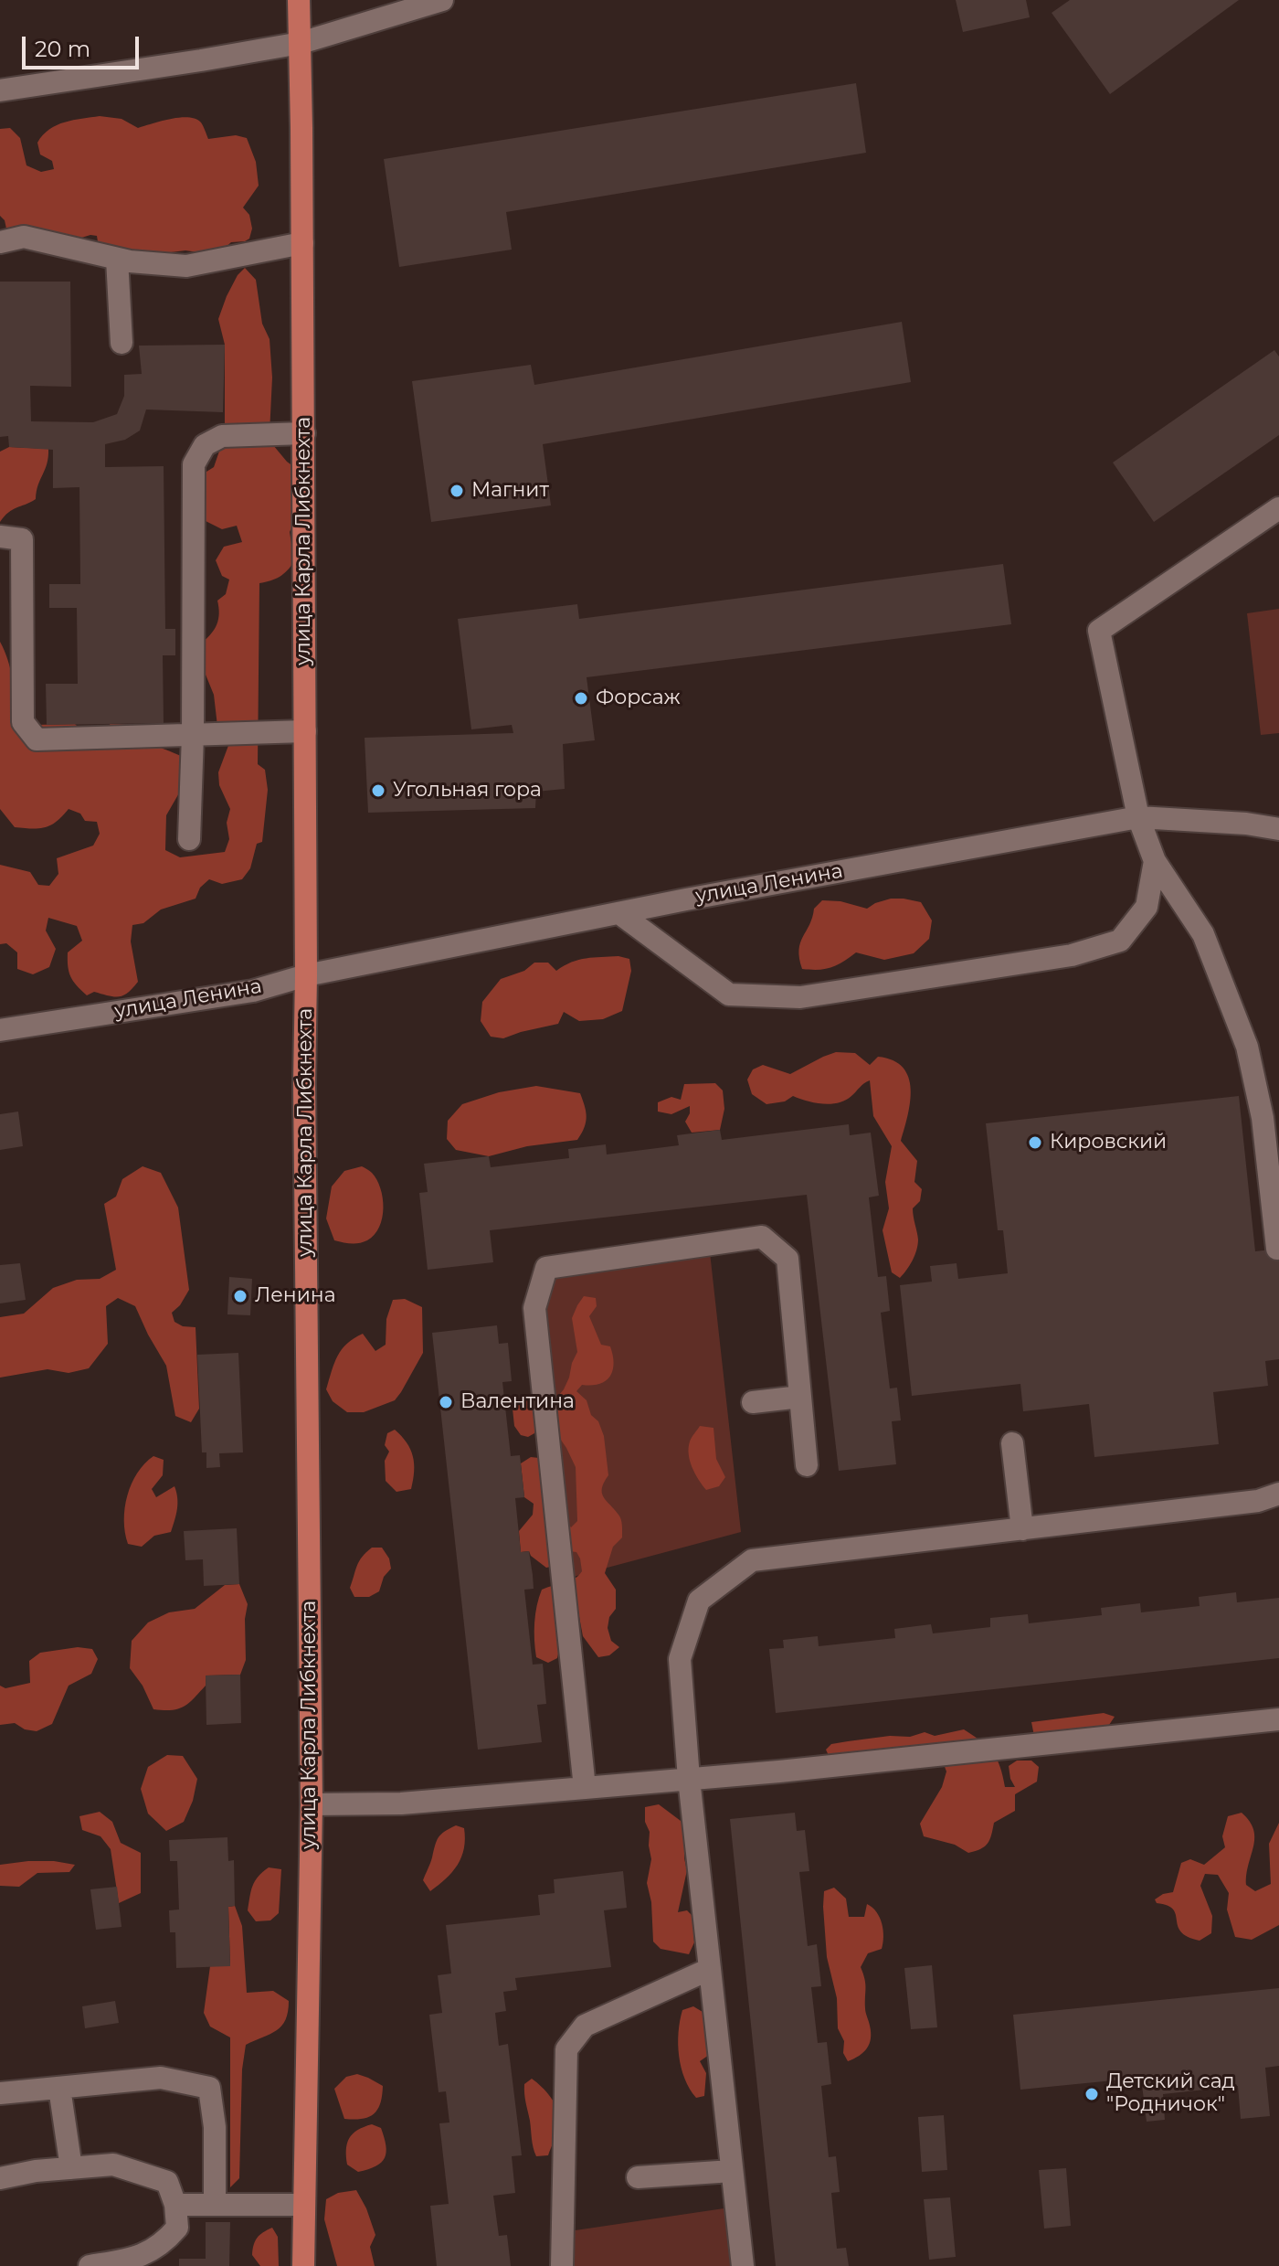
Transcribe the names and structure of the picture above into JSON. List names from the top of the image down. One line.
{"streets":{"main road":["улица Карла Либкнехта"],"street":["улица Ленина"]},"crossings":[["улица Карла Либкнехта","улица Ленина"]],"places":["Магнит","Форсаж","Угольная гора","Кировский","Ленина","Валентина","Детский сад \"Родничок\""],"scale_bar":"20 m"}
